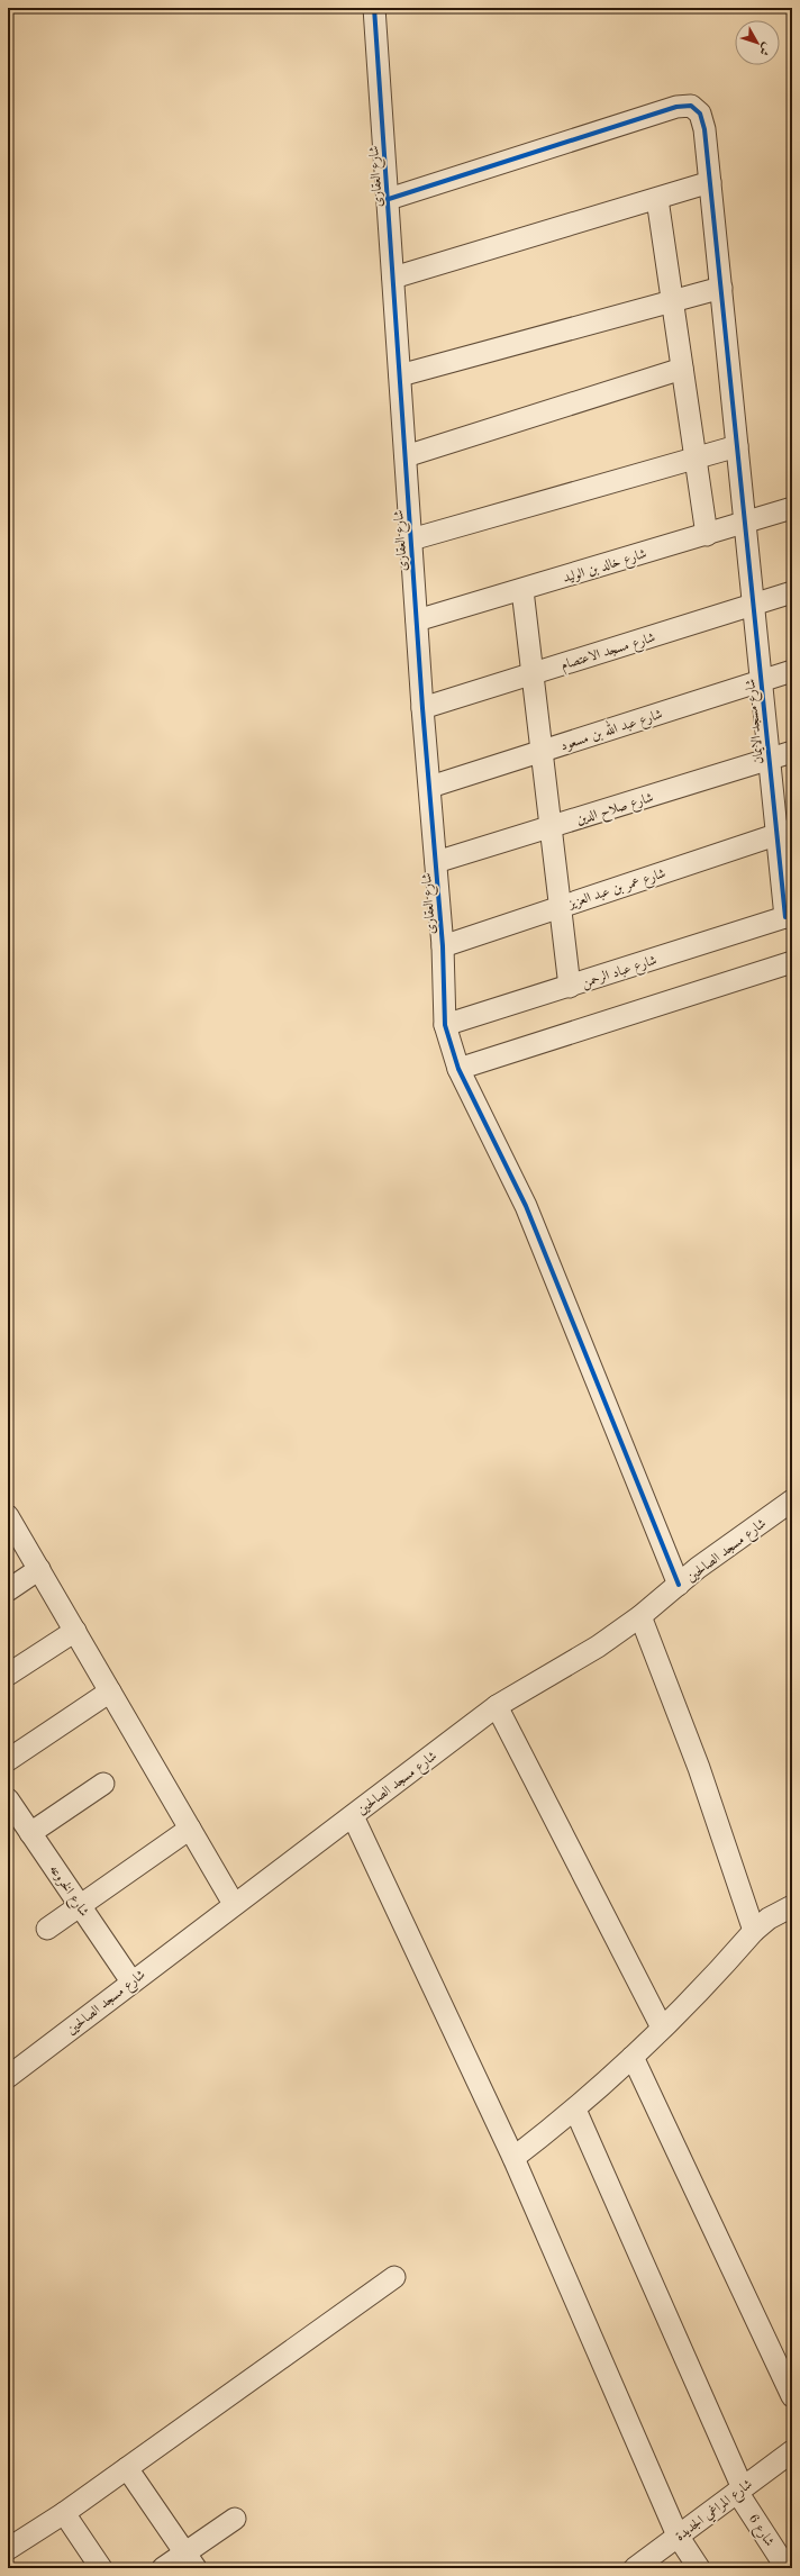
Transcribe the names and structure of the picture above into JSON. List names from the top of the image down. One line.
{"streets":{"street":["شارع العقارى","شارع خالد بن الوليد","شارع مسجد الاعتصام","شارع مسجد الايمان","شارع عبد الله بن مسعود","شارع صلاح الدين","شارع عمر بن عبد العزيز","شارع عباد الرحمن","شارع مسجد الصالحين","شارع الخروعه","شارع المراغي الجديدة","شارع 6"]},"crossings":[["شارع العقارى","شارع خالد بن الوليد"],["شارع العقارى","شارع مسجد الاعتصام"],["شارع العقارى","شارع مسجد الايمان"],["شارع العقارى","شارع عبد الله بن مسعود"],["شارع العقارى","شارع صلاح الدين"],["شارع العقارى","شارع عمر بن عبد العزيز"],["شارع العقارى","شارع عباد الرحمن"],["شارع العقارى","شارع مسجد الصالحين"],["شارع خالد بن الوليد","شارع مسجد الايمان"],["شارع مسجد الاعتصام","شارع مسجد الايمان"],["شارع مسجد الايمان","شارع عبد الله بن مسعود"],["شارع مسجد الايمان","شارع صلاح الدين"],["شارع مسجد الايمان","شارع عمر بن عبد العزيز"],["شارع مسجد الايمان","شارع عباد الرحمن"],["شارع مسجد الصالحين","شارع الخروعه"],["شارع المراغي الجديدة","شارع 6"]],"north":"bottom right"}
